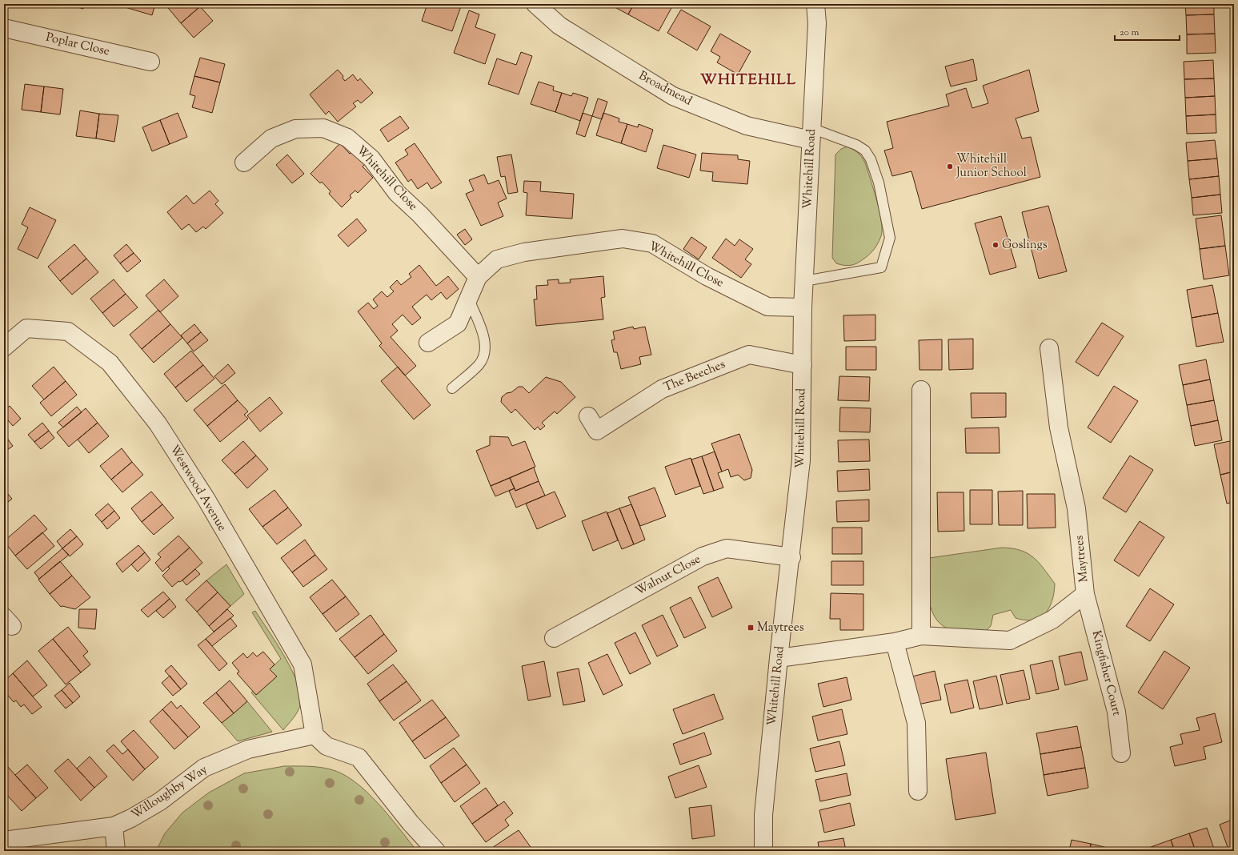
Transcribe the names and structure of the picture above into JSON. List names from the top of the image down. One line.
{"streets":{"street":["Poplar Close","Broadmead","Whitehill Road","Whitehill Close","The Beeches","Westwood Avenue","Maytrees","Walnut Close","Kingfisher Court","Willoughby Way"]},"crossings":[["Broadmead","Whitehill Road"],["Whitehill Road","Whitehill Close"],["Whitehill Road","The Beeches"],["Whitehill Road","Maytrees"],["Whitehill Road","Walnut Close"],["Westwood Avenue","Willoughby Way"],["Maytrees","Kingfisher Court"]],"districts":["WHITEHILL"],"places":{"other":["Whitehill Junior School","Goslings"],"transit":["Maytrees"]},"scale_bar":"20 m"}
